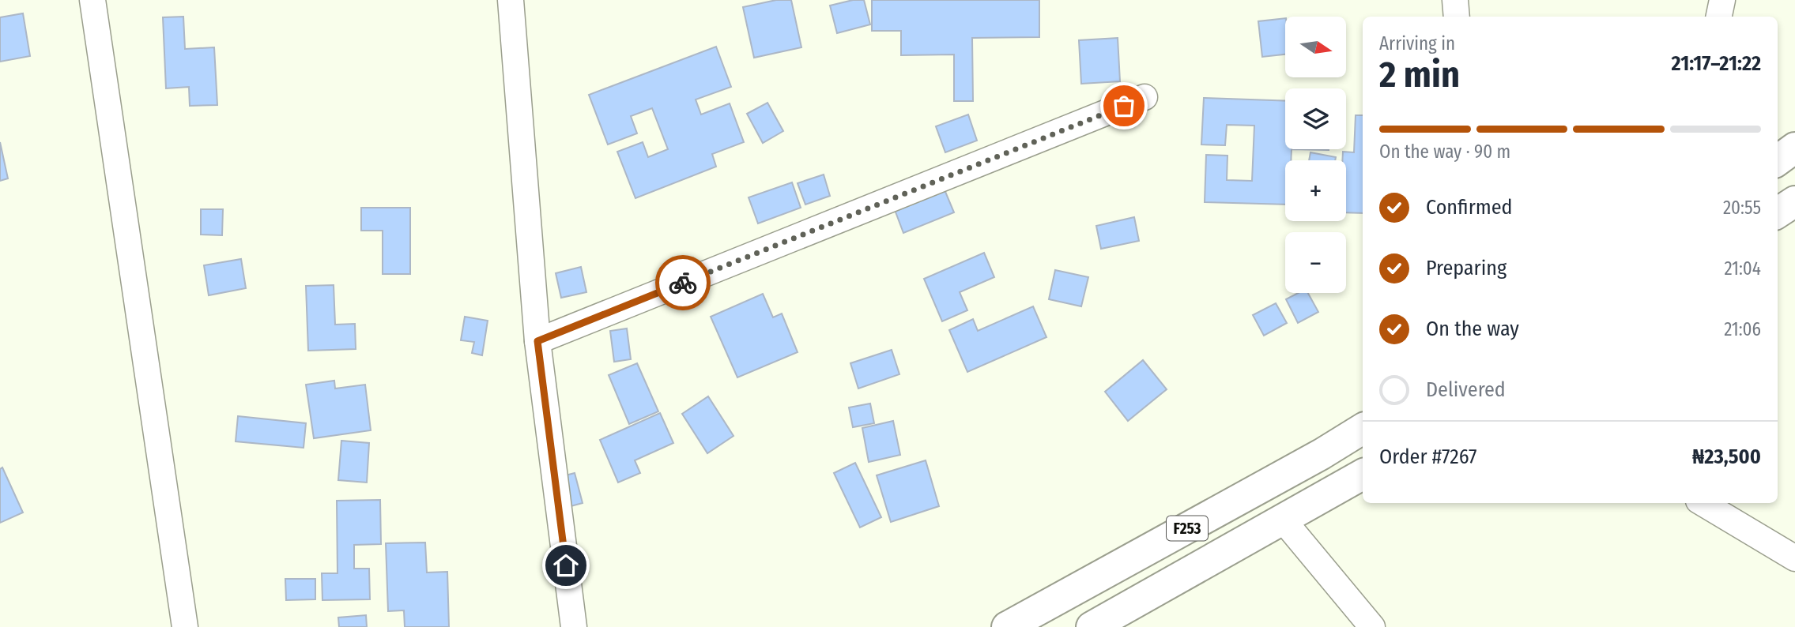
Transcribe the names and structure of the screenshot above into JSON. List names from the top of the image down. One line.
{"streets":{"main road":["F253"]},"north":"right","page":{"map_buttons":["+","−"],"heading":["2 min","Arriving in","21:17–21:22"],"panel":["Order #7267","₦23,500"],"bar":"On the way · 90 m","list":[["Confirmed","20:55"],["Preparing","21:04"],["On the way","21:06"],"Delivered"]}}
